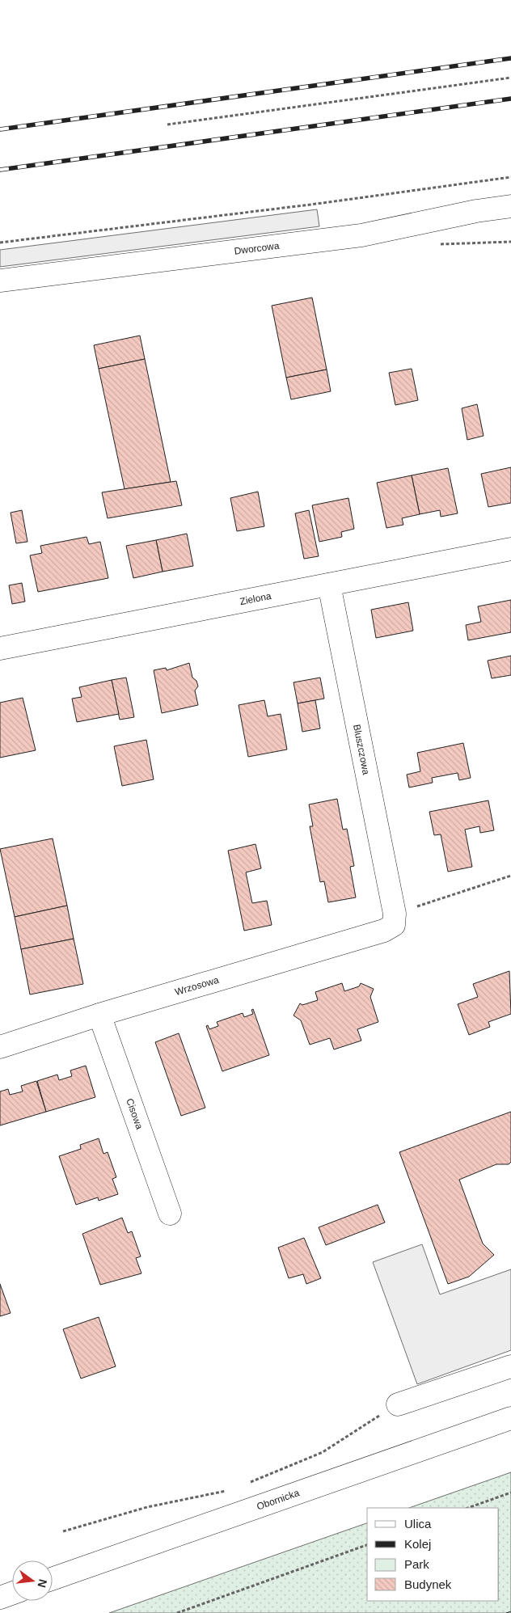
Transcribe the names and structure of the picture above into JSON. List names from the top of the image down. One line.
{"streets":{"street":["Dworcowa","Zielona","Bluszczowa","Wrzosowa","Cisowa","Obornicka"]},"crossings":[["Zielona","Bluszczowa"],["Bluszczowa","Wrzosowa"],["Wrzosowa","Cisowa"]],"legend":["Ulica","Kolej","Park","Budynek"],"north":"right"}
